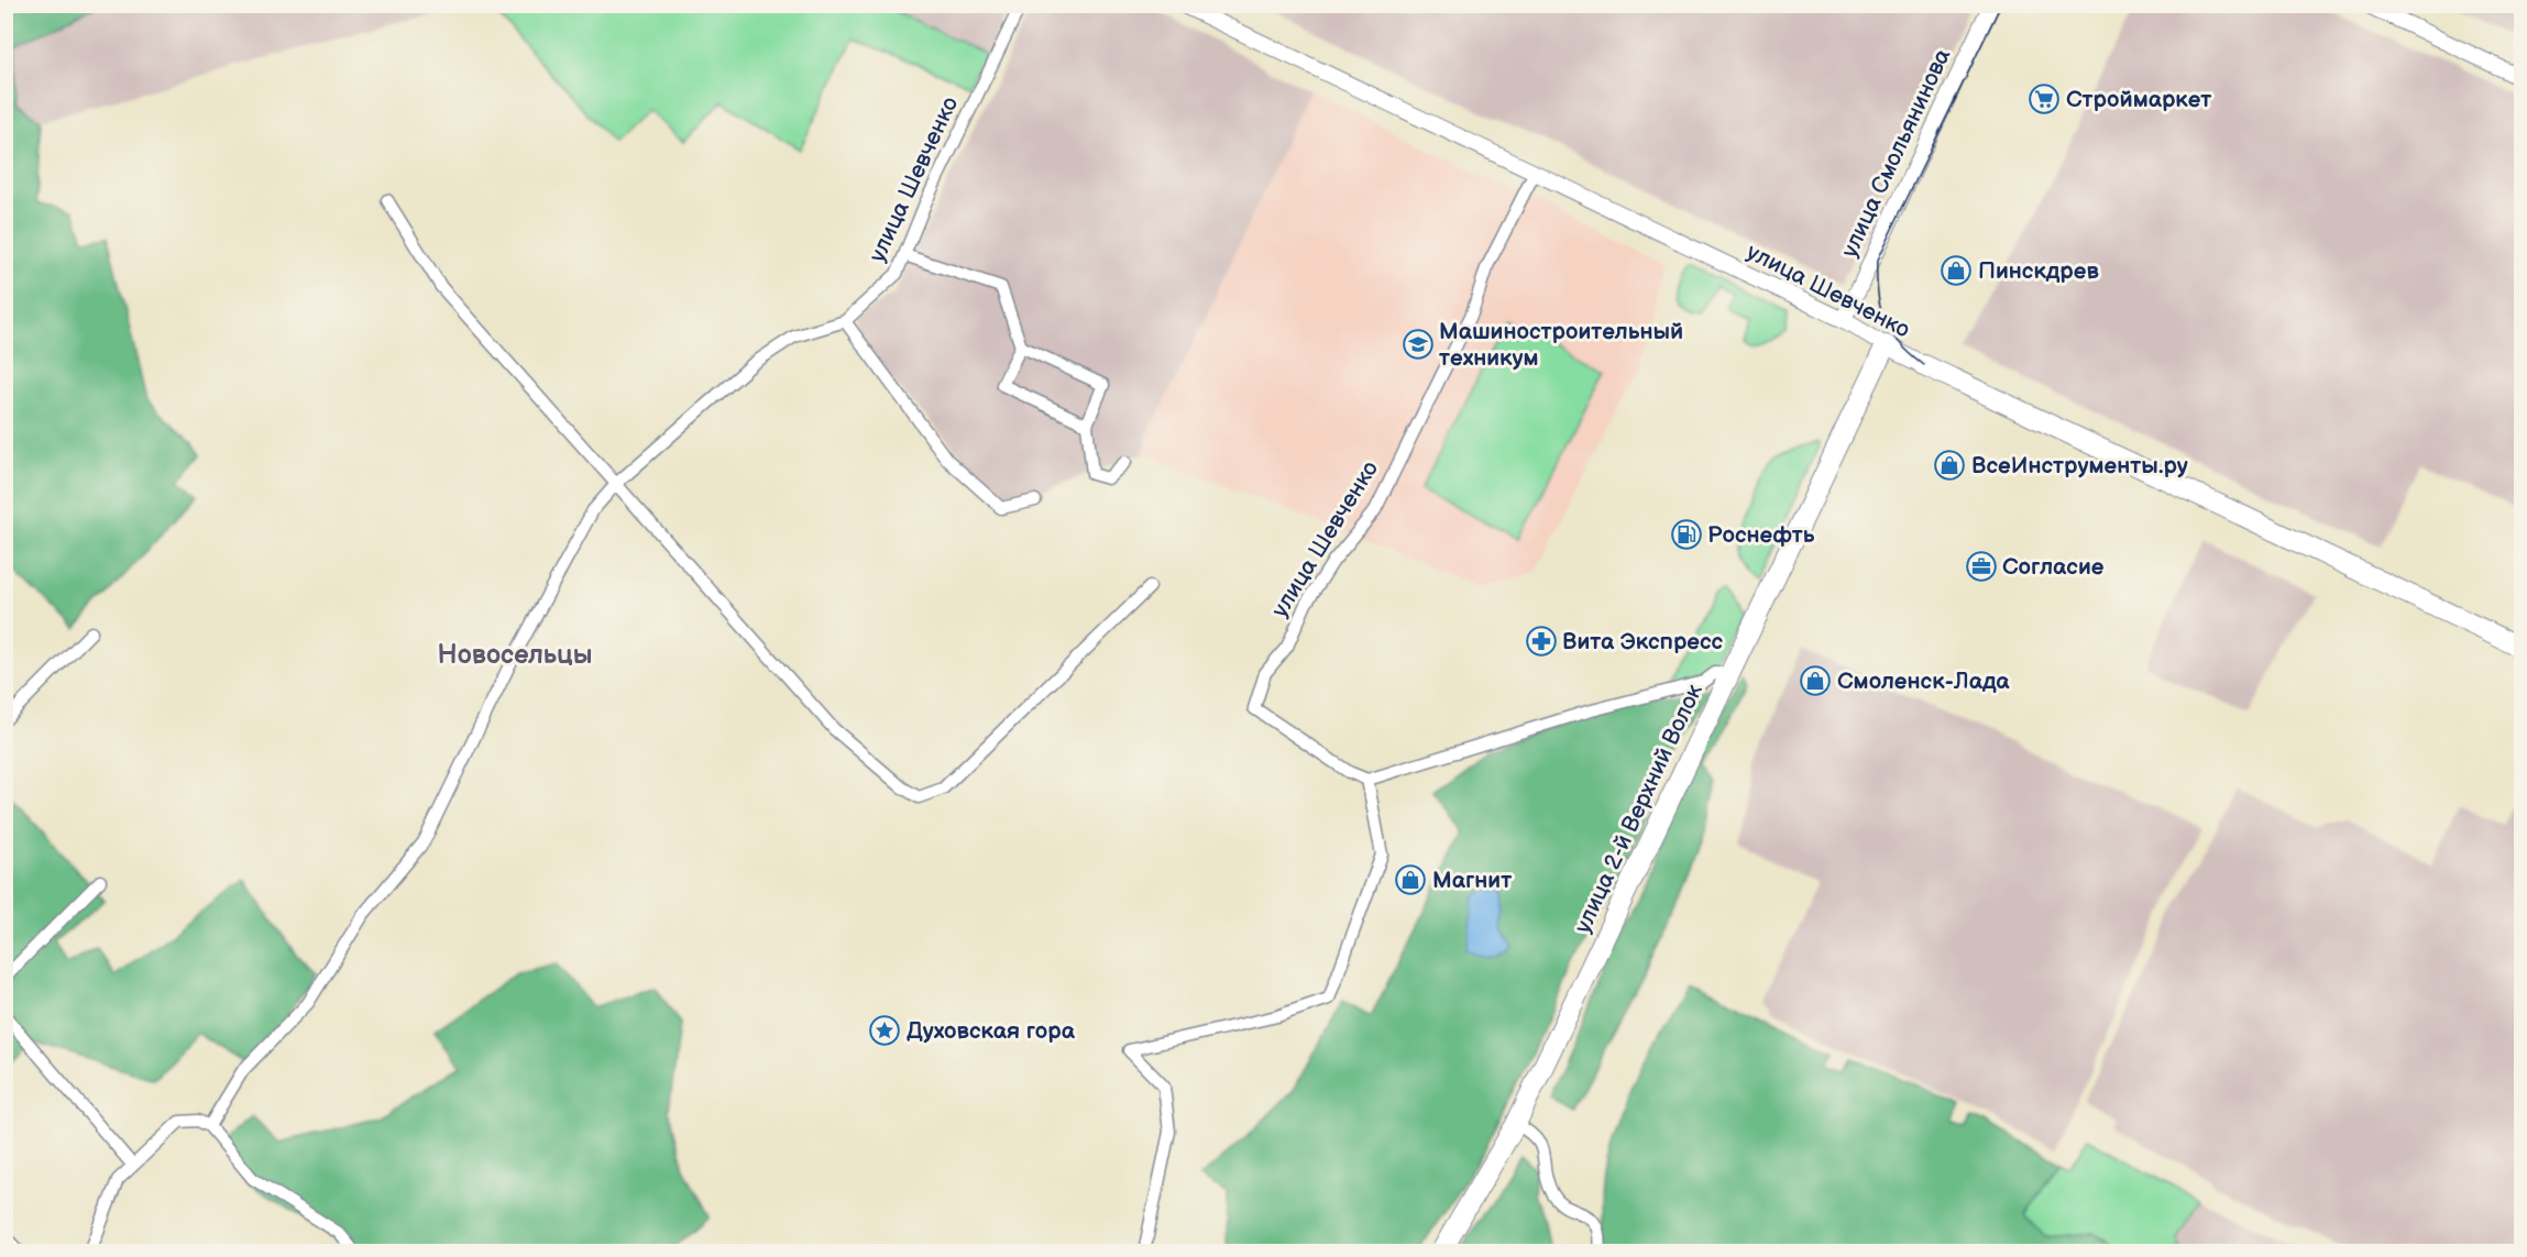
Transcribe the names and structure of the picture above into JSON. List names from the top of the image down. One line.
{"streets":{"main road":["улица Шевченко","улица 2-й Верхний Волок"],"street":["улица Смольянинова"]},"crossings":[["улица Смольянинова","улица Шевченко"],["улица Шевченко","улица 2-й Верхний Волок"]],"districts":["Новосельцы"],"places":{"supermarket":["Строймаркет"],"shop":["Пинскдрев","ВсеИнструменты.ру","Смоленск-Лада","Магнит"],"school or university":["Машиностроительный техникум"],"fuel station":["Роснефть"],"office":["Согласие"],"pharmacy":["Вита Экспресс"],"place":["Духовская гора"]}}
